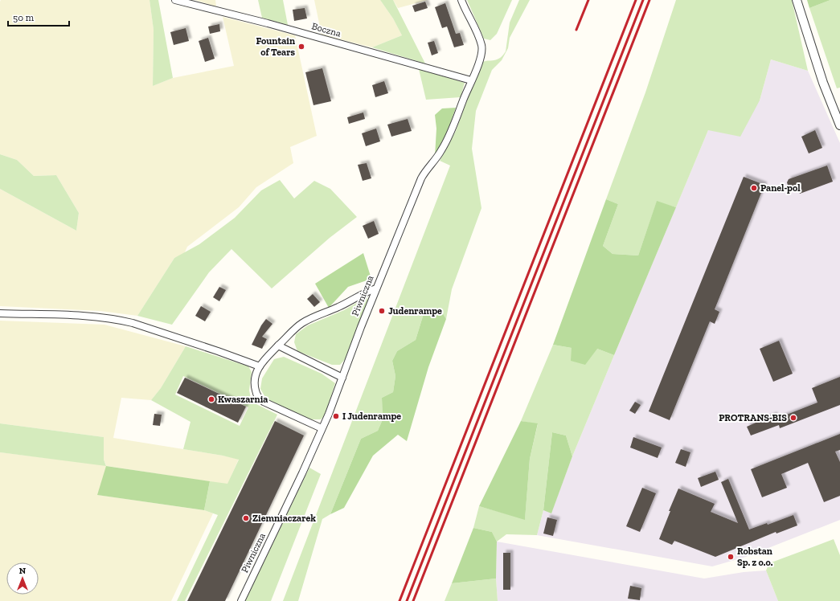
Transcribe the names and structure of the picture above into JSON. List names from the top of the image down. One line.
{"streets":{"street":["Boczna","Piwniczna"]},"crossings":[["Boczna","Piwniczna"]],"places":["Fountain of Tears","Panel-pol","Judenrampe","Kwaszarnia","I Judenrampe","PROTRANS-BIS","Ziemniaczarek","Robstan Sp. z o.o."],"scale_bar":"50 m","north":"top"}
